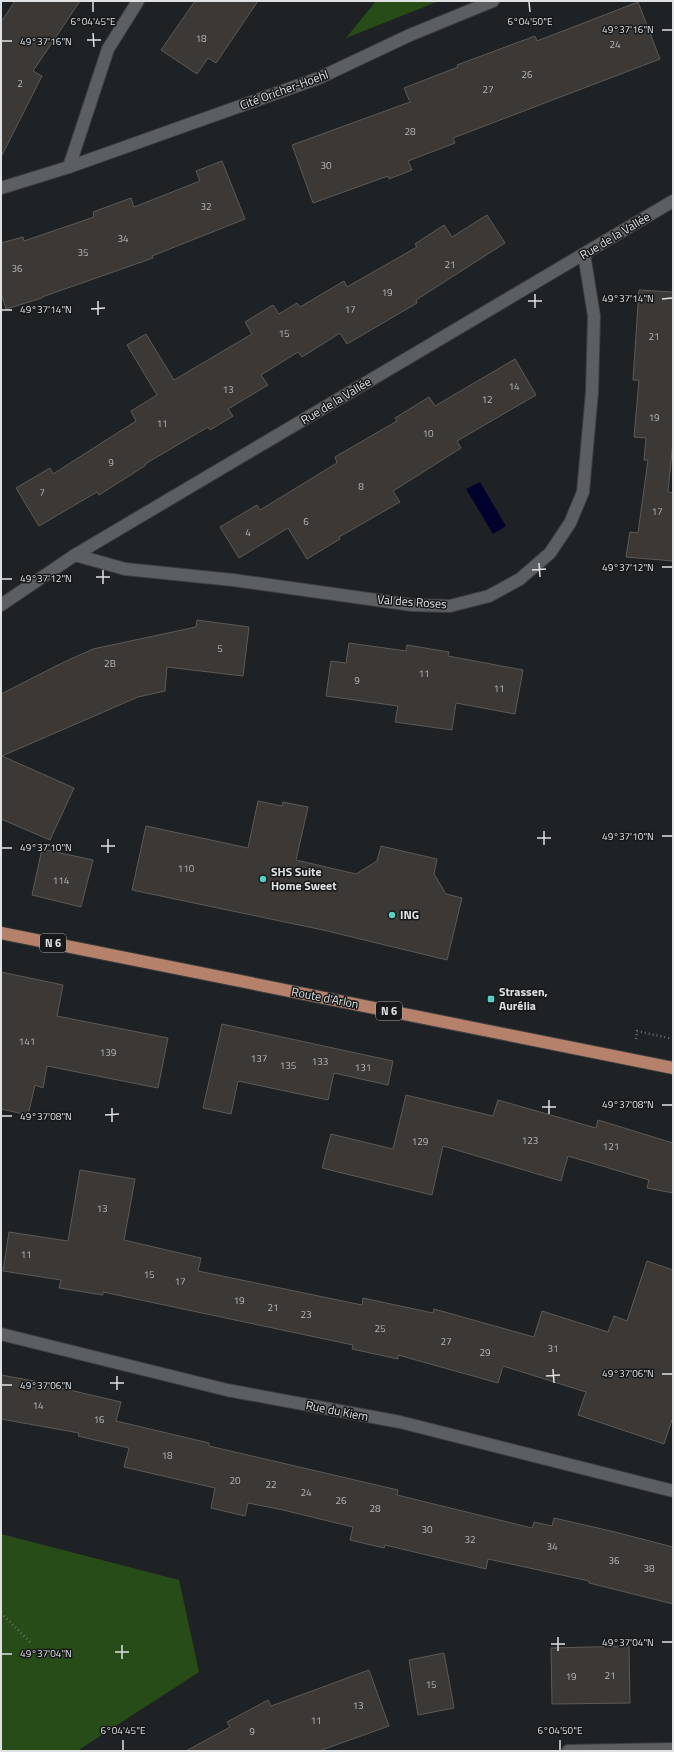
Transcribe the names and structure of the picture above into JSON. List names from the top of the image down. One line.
{"streets":{"main road":["N 6","Route d'Arlon"],"street":["Cité Oricher-Hoehl","Rue de la Vallée","Val des Roses","Rue du Kiem"]},"crossings":[["Rue de la Vallée","Val des Roses"]],"places":{"other":["SHS Suite Home Sweet","ING"],"transit":["Strassen, Aurélia"]},"house_numbers":["18","24","26","2","27","28","30","32","34","35","21","36","19","17","15","21","14","13","12","19","11","10","9","8","7","17","6","4","5","2B","11","9","11","110","114","141","139","137","133","135","131","123","129","121","13","11","15","17","19","21","23","25","27","31","29","14","16","18","20","22","24","26","28","30","32","34","36","38","21","19","15","13","11","9"],"coordinates":["6°04'45\"E","6°04'50\"E","49°37'16\"N","49°37'14\"N","49°37'12\"N","49°37'10\"N","49°37'08\"N","49°37'06\"N","49°37'04\"N"]}
